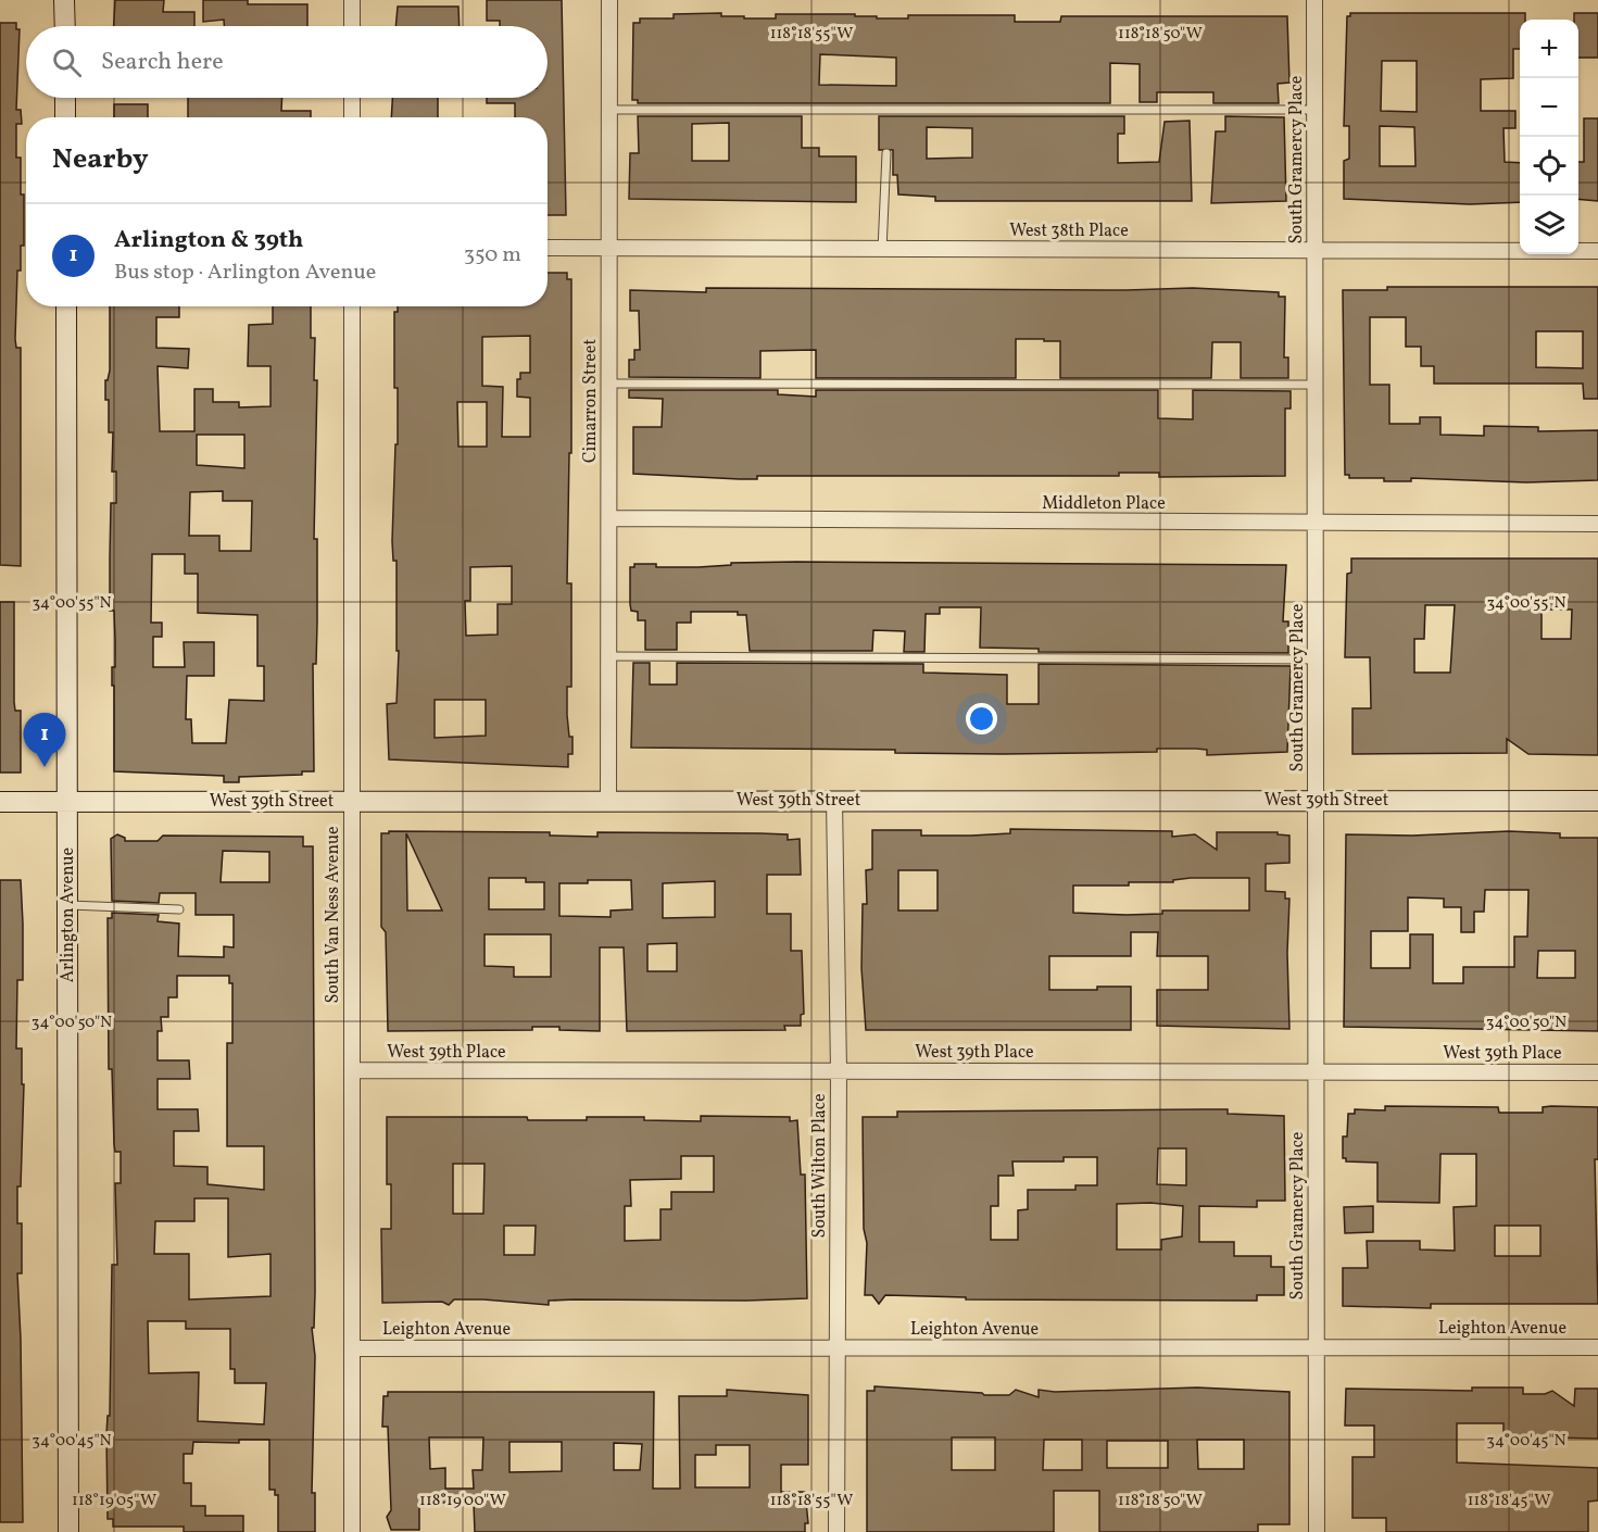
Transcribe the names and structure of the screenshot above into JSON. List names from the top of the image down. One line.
{"streets":{"street":["South Gramercy Place","West 38th Place","Cimarron Street","Middleton Place","West 39th Street","Arlington Avenue","South Van Ness Avenue","West 39th Place","South Wilton Place","Leighton Avenue"]},"crossings":[["South Gramercy Place","West 38th Place"],["South Gramercy Place","Middleton Place"],["South Gramercy Place","West 39th Street"],["South Gramercy Place","West 39th Place"],["South Gramercy Place","Leighton Avenue"],["West 38th Place","Cimarron Street"],["Cimarron Street","Middleton Place"],["Cimarron Street","West 39th Street"],["West 39th Street","Arlington Avenue"],["West 39th Street","South Van Ness Avenue"],["West 39th Street","South Wilton Place"],["South Van Ness Avenue","West 39th Place"],["South Van Ness Avenue","Leighton Avenue"],["West 39th Place","South Wilton Place"],["South Wilton Place","Leighton Avenue"]],"page":{"map_buttons":["+","−"],"search":"Search here","heading":"Nearby","list":[{"mark":"1","name":"Arlington & 39th","note":"Bus stop · Arlington Avenue","value":"350 m"}],"pins":"1"},"coordinates":["118°18'55\"W","118°18'50\"W","34°00'55\"N","34°00'50\"N","34°00'45\"N","118°19'05\"W","118°19'00\"W","118°18'45\"W"]}
